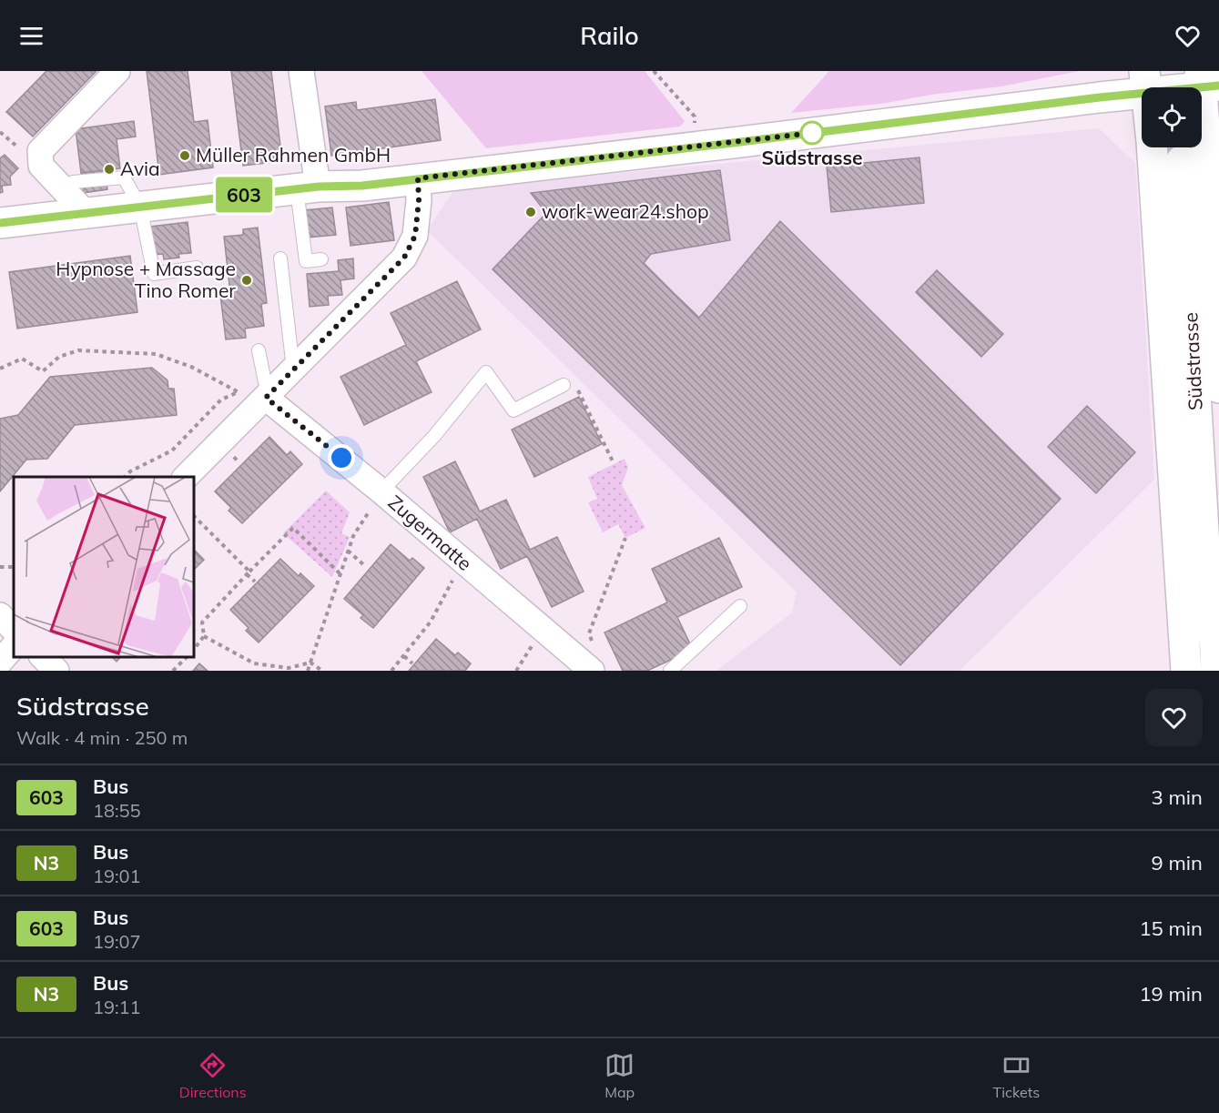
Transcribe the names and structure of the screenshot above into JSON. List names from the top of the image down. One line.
{"streets":{"main road":["Südstrasse"],"street":["Zugermatte"]},"places":["Südstrasse","Müller Rahmen GmbH","Avia","work-wear24.shop","Hypnose + Massage Tino Romer"],"lines":["bus line 603"],"page":{"header":"Railo","on_map":"603","heading":["Südstrasse","Walk · 4 min · 250 m"],"list":[{"mark":"603","name":"Bus","note":"18:55","value":"3 min"},{"mark":"N3","name":"Bus","note":"19:01","value":"9 min"},{"mark":"603","name":"Bus","note":"19:07","value":"15 min"},{"mark":"N3","name":"Bus","note":"19:11","value":"19 min"}],"tabs":["Directions","Map","Tickets"]}}
